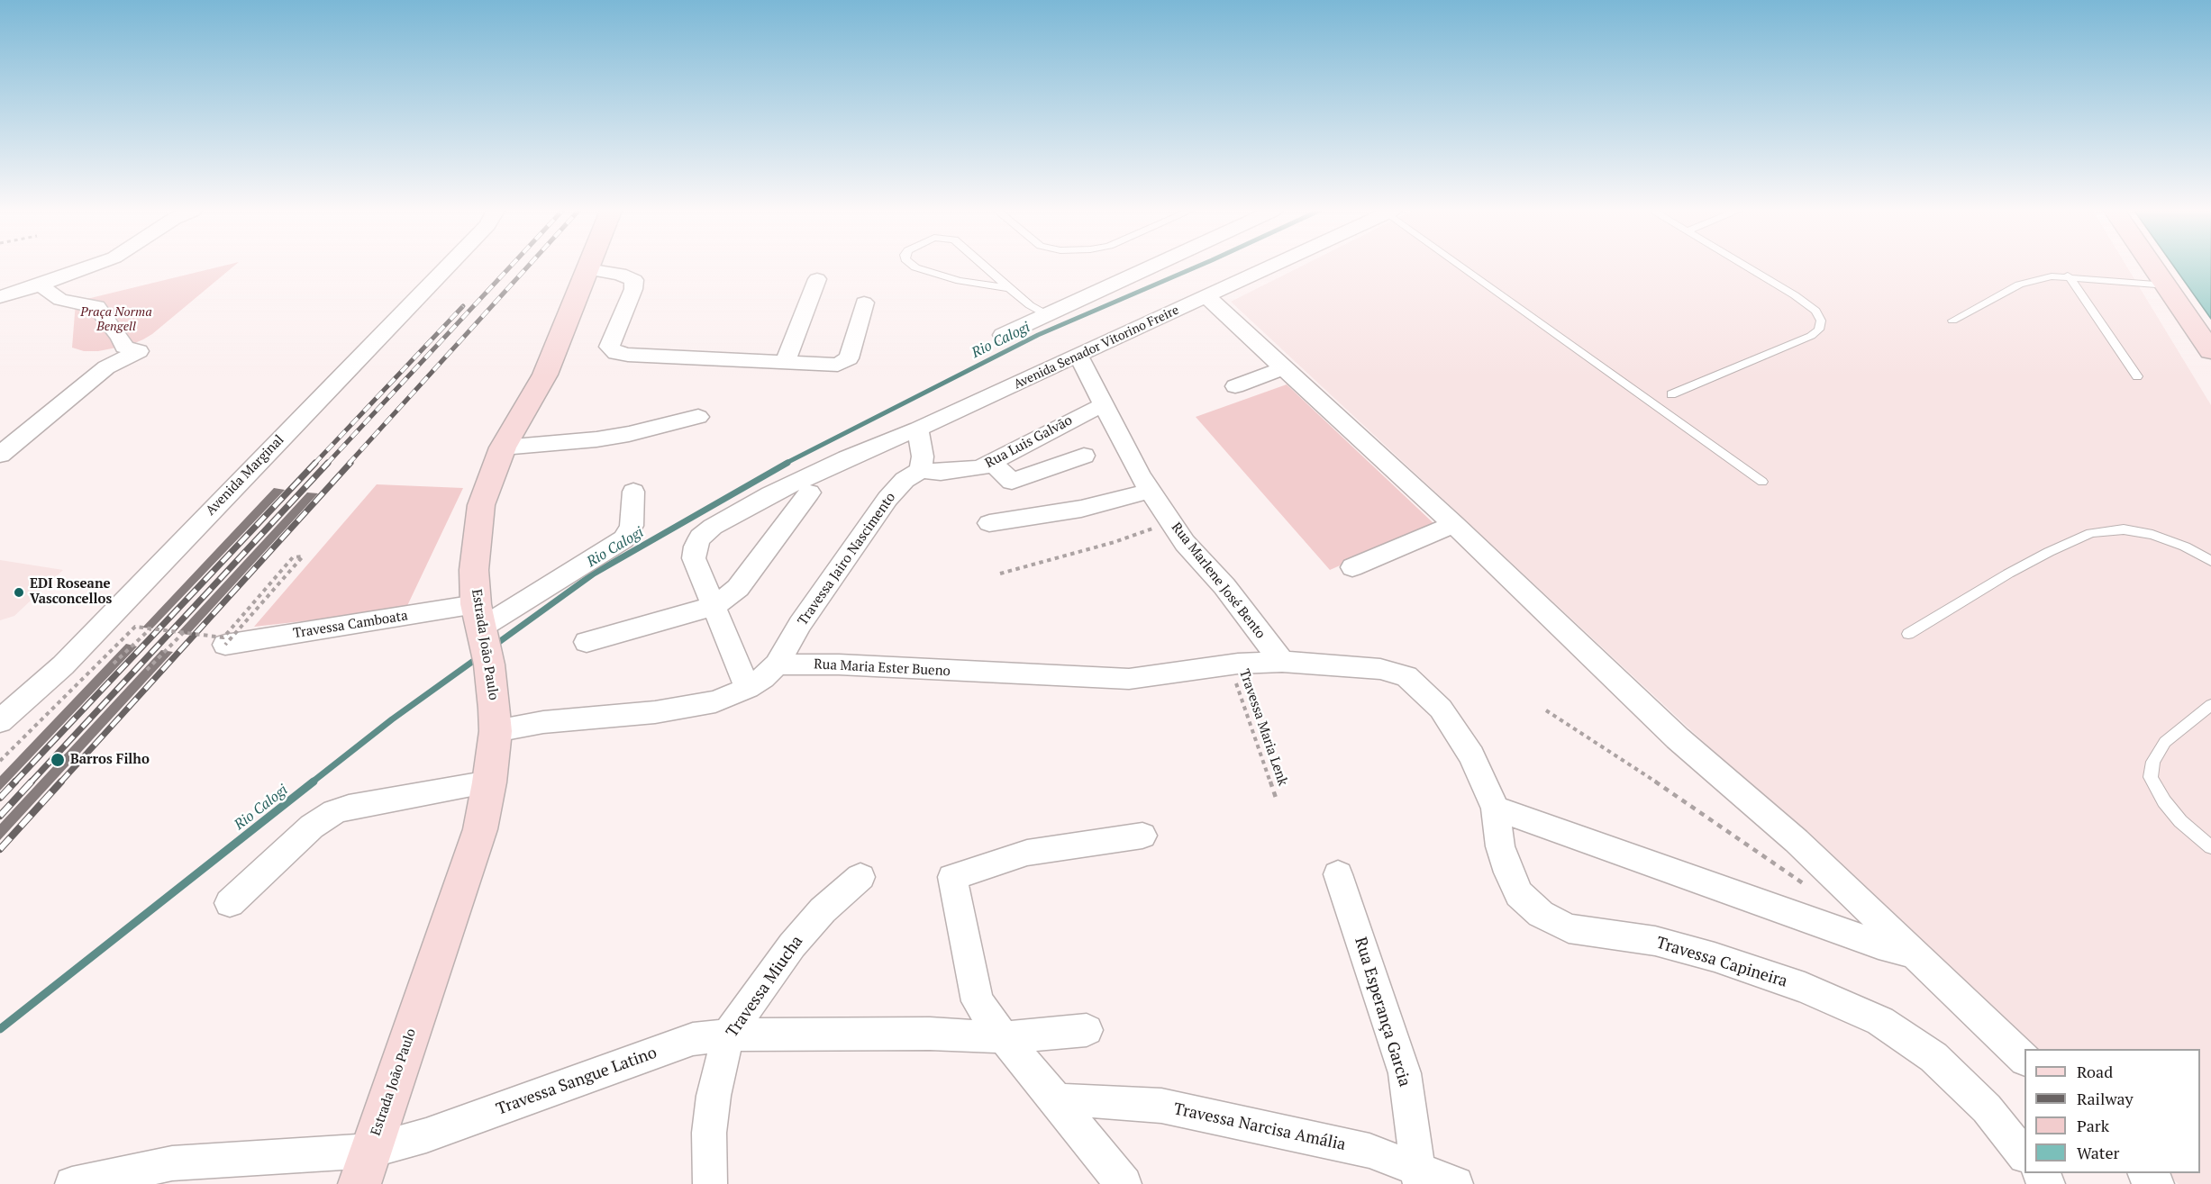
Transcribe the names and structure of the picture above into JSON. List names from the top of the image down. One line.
{"streets":{"main road":["Estrada João Paulo"],"street":["Avenida Senador Vitorino Freire","Rua Luis Galvão","Avenida Marginal","Travessa Jairo Nascimento","Rua Marlene José Bento","Travessa Camboata","Rua Maria Ester Bueno","Travessa Capineira","Travessa Miucha","Rua Esperança Garcia","Travessa Sangue Latino","Travessa Narcisa Amália"],"path":["Travessa Maria Lenk"]},"crossings":[["Avenida Senador Vitorino Freire","Rua Marlene José Bento"],["Rua Luis Galvão","Travessa Jairo Nascimento"],["Rua Luis Galvão","Rua Marlene José Bento"],["Travessa Jairo Nascimento","Rua Maria Ester Bueno"],["Rua Marlene José Bento","Rua Maria Ester Bueno"],["Rua Marlene José Bento","Travessa Capineira"],["Travessa Camboata","Estrada João Paulo"],["Estrada João Paulo","Travessa Sangue Latino"],["Rua Maria Ester Bueno","Travessa Maria Lenk"],["Rua Maria Ester Bueno","Travessa Capineira"],["Travessa Miucha","Travessa Sangue Latino"],["Rua Esperança Garcia","Travessa Narcisa Amália"]],"water":["Rio Calogi"],"parks":["Praça Norma Bengell"],"places":["EDI Roseane Vasconcellos","Barros Filho"],"legend":["Road","Railway","Park","Water"]}
